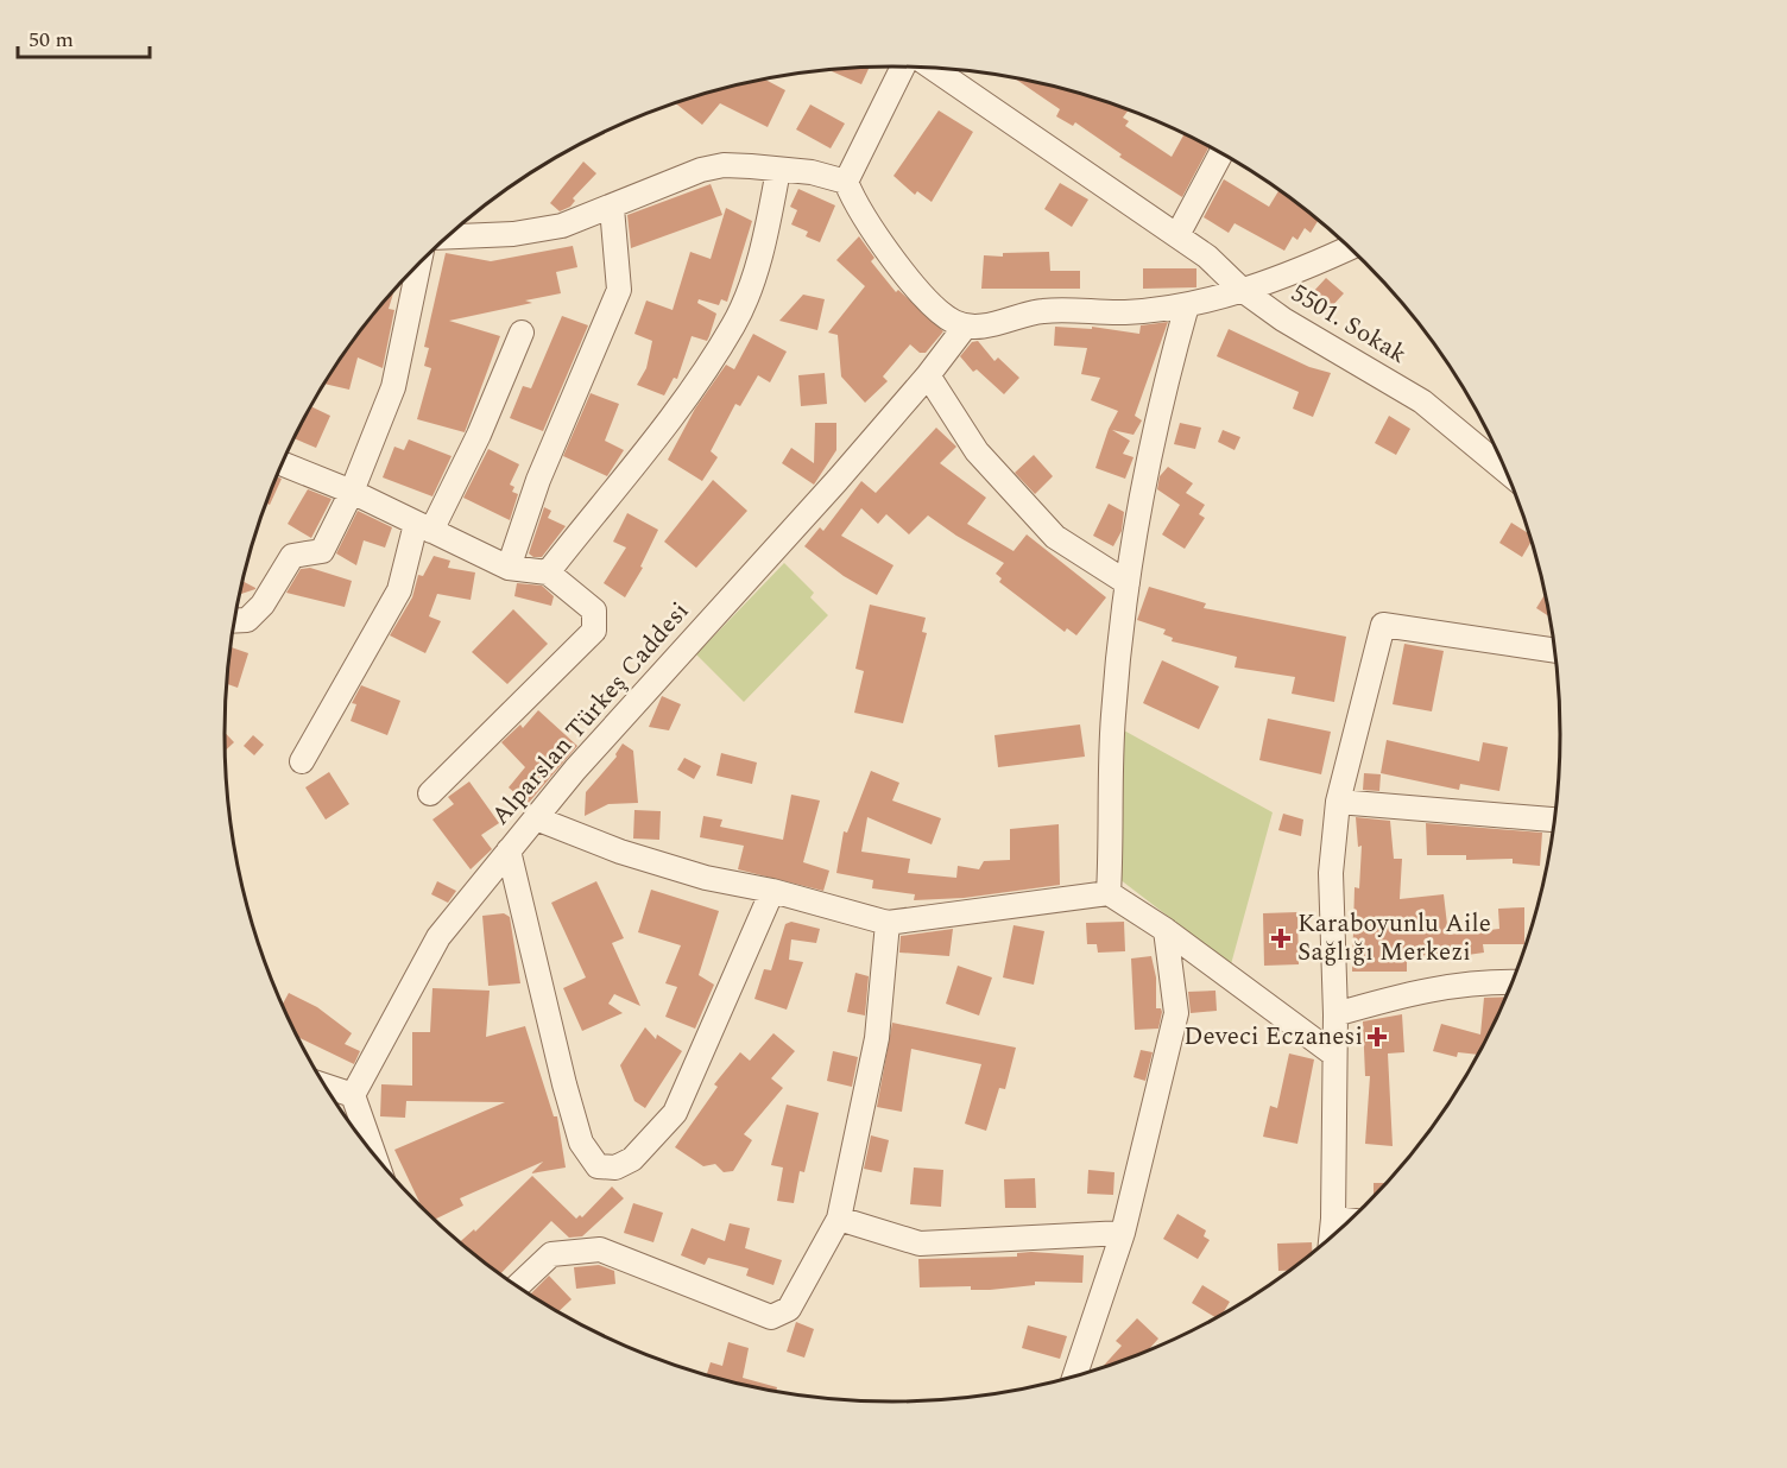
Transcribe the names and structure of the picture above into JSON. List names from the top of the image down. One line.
{"streets":{"street":["5501. Sokak","Alparslan Türkeş Caddesi"]},"places":{"health":["Karaboyunlu Aile Sağlığı Merkezi","Deveci Eczanesi"]},"scale_bar":"50 m"}
